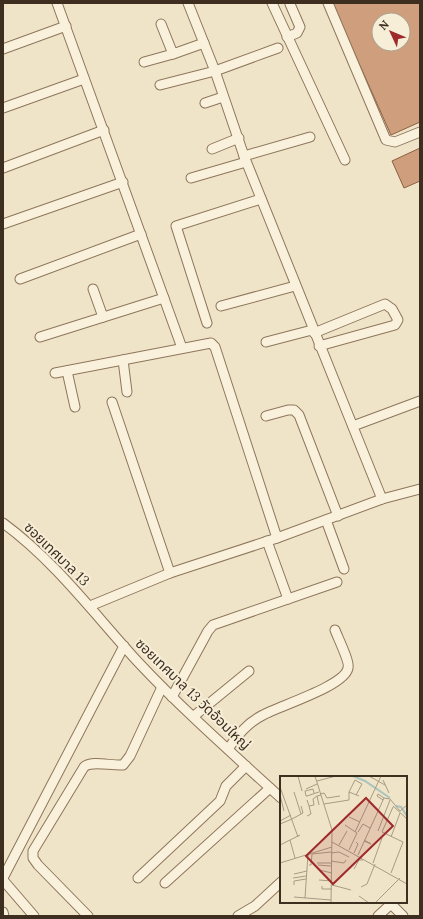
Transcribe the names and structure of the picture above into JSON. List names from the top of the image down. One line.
{"streets":{"street":["ซอยเทศบาล 13","ซอยเทศบาล 13 วัดอ้อมใหญ่"]},"crossings":[["ซอยเทศบาล 13","ซอยเทศบาล 13 วัดอ้อมใหญ่"]],"north":"top left"}
